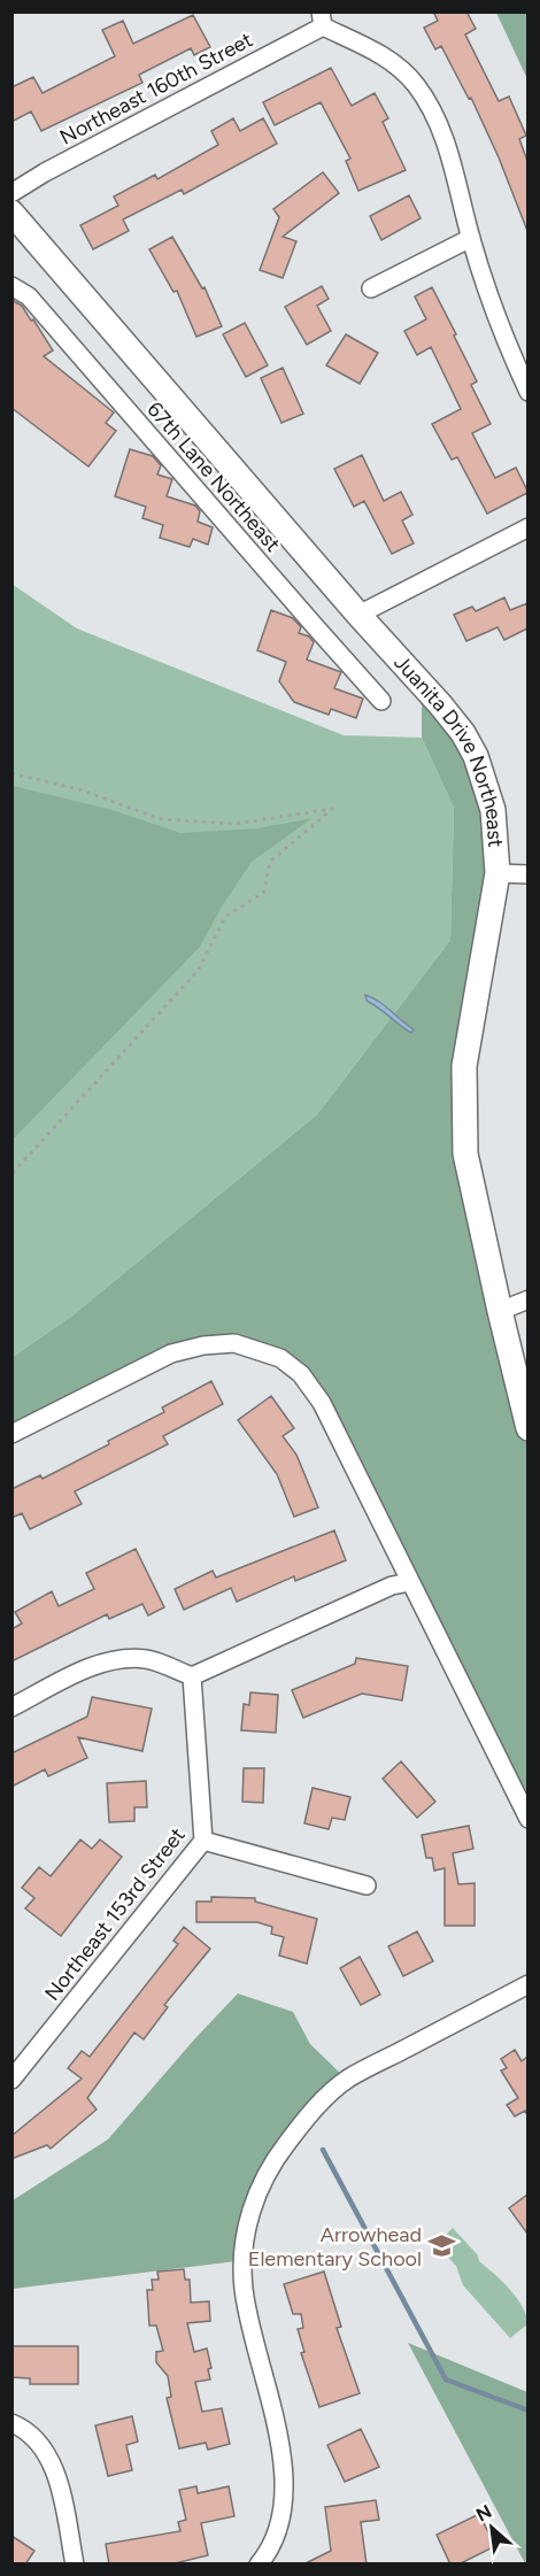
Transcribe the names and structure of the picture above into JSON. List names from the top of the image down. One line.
{"streets":{"main road":["Juanita Drive Northeast"],"street":["Northeast 160th Street","67th Lane Northeast","Northeast 153rd Street"]},"places":{"school or university":["Arrowhead Elementary School"]},"north":"top left"}
